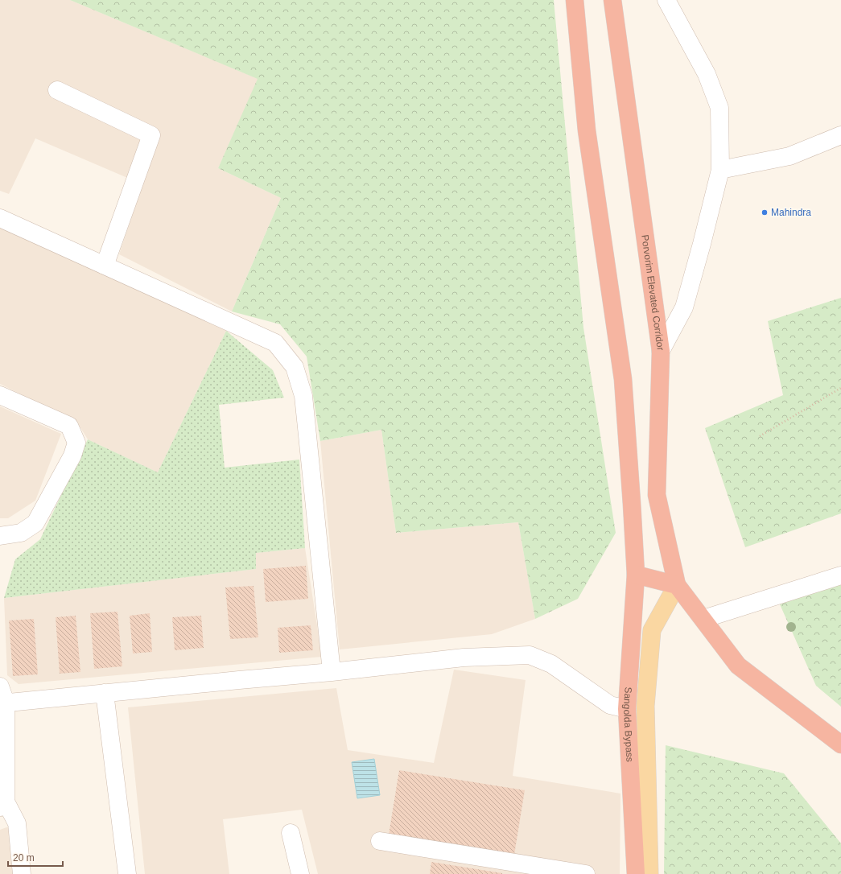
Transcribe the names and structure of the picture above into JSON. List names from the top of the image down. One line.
{"streets":{"highway":["Porvorim Elevated Corridor","Sangolda Bypass"]},"crossings":[["Porvorim Elevated Corridor","Sangolda Bypass"]],"places":["Mahindra"],"scale_bar":"20 m"}
